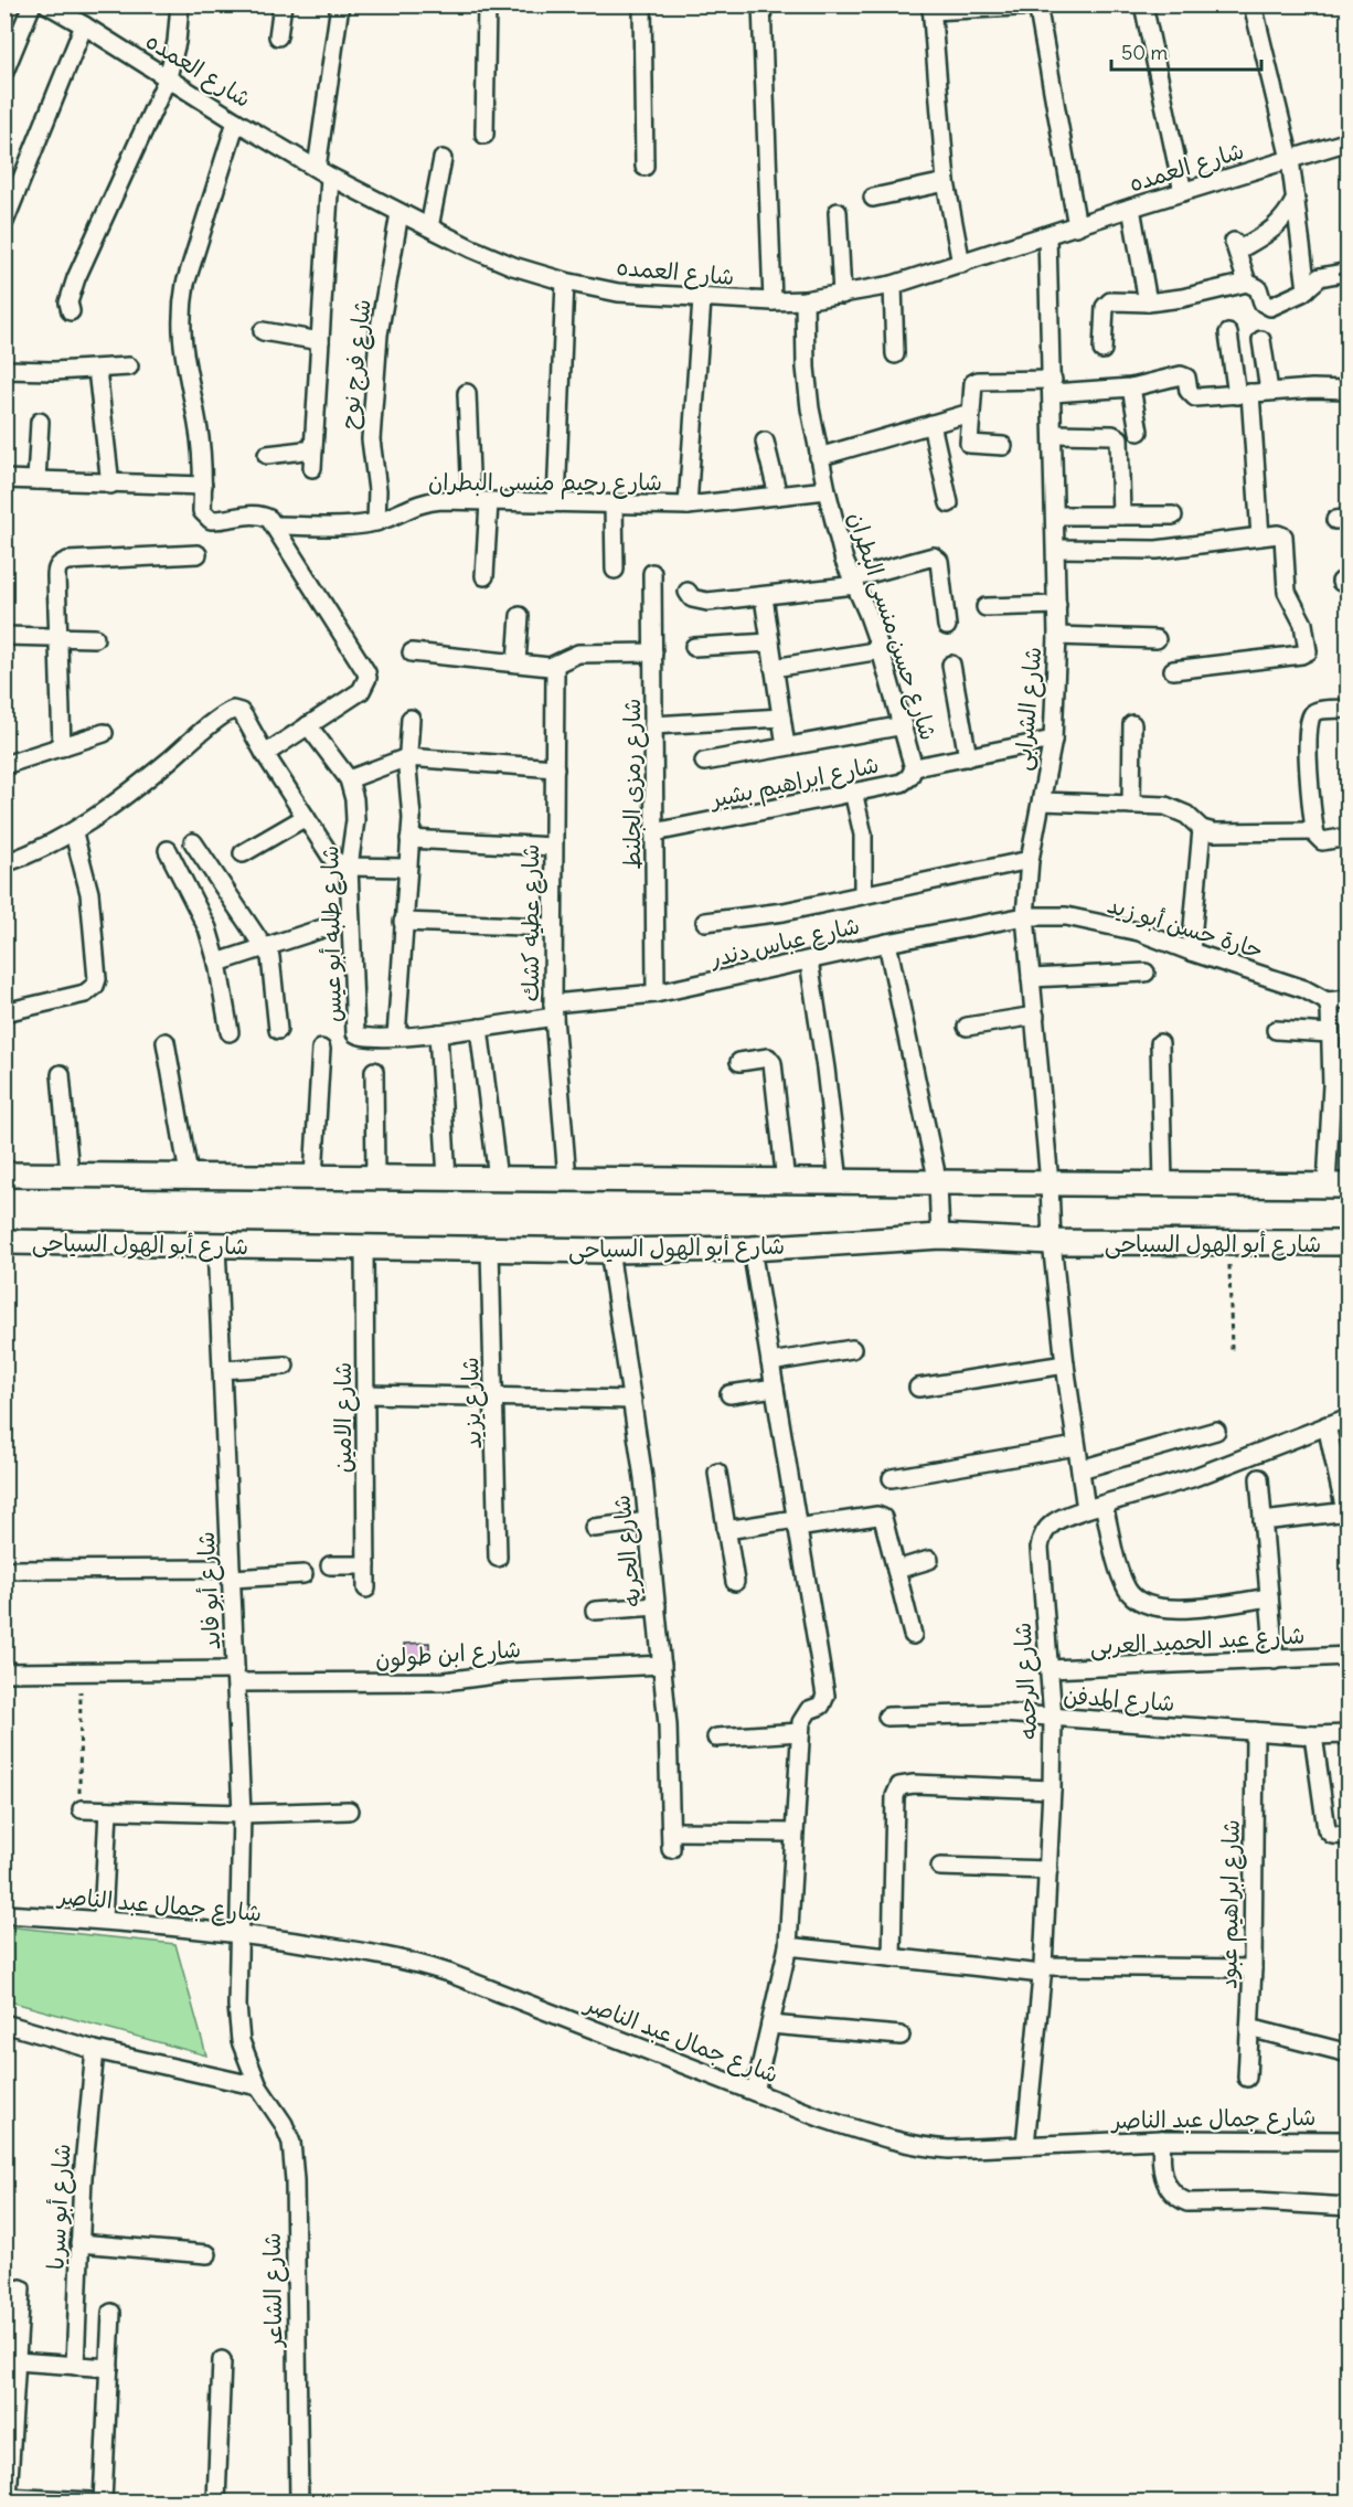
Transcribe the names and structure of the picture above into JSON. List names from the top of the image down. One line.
{"streets":{"main road":["شارع أبو الهول السياحى"],"street":["شارع العمده","شارع فرج نوح","شارع رحيم منسى البطران","شارع حسن منسى البطران","شارع الشرابى","شارع ابراهيم بشير","شارع رمزى الجلنط","شارع عطيه كشك","حارة حسن أبو زيد","شارع طلبه أبو عيس","شارع عباس دندر","شارع يزيد","شارع الامين","شارع الحريه","شارع أبو فايد","شارع عبد الحميد العربى","شارع ابن طولون","شارع الرحمه","شارع المدفن","شارع جمال عبد الناصر","شارع ابراهيم عبود","شارع أبو سريا","شارع الشاعر"]},"crossings":[["شارع العمده","شارع فرج نوح"],["شارع العمده","شارع حسن منسى البطران"],["شارع العمده","شارع الشرابى"],["شارع فرج نوح","شارع رحيم منسى البطران"],["شارع رحيم منسى البطران","شارع حسن منسى البطران"],["شارع حسن منسى البطران","شارع ابراهيم بشير"],["شارع الشرابى","شارع ابراهيم بشير"],["شارع الشرابى","حارة حسن أبو زيد"],["شارع الشرابى","شارع عباس دندر"],["شارع الشرابى","شارع أبو الهول السياحى"],["شارع ابراهيم بشير","شارع رمزى الجلنط"],["شارع رمزى الجلنط","شارع عباس دندر"],["شارع عطيه كشك","شارع طلبه أبو عيس"],["شارع عطيه كشك","شارع عباس دندر"],["حارة حسن أبو زيد","شارع عباس دندر"],["شارع طلبه أبو عيس","شارع عباس دندر"],["شارع أبو الهول السياحى","شارع يزيد"],["شارع أبو الهول السياحى","شارع الامين"],["شارع أبو الهول السياحى","شارع الحريه"],["شارع أبو الهول السياحى","شارع أبو فايد"],["شارع الحريه","شارع ابن طولون"],["شارع أبو فايد","شارع ابن طولون"],["شارع أبو فايد","شارع جمال عبد الناصر"],["شارع أبو فايد","شارع الشاعر"],["شارع عبد الحميد العربى","شارع الرحمه"],["شارع الرحمه","شارع المدفن"],["شارع الرحمه","شارع جمال عبد الناصر"],["شارع المدفن","شارع ابراهيم عبود"],["شارع جمال عبد الناصر","شارع الشاعر"]],"scale_bar":"50 m"}
